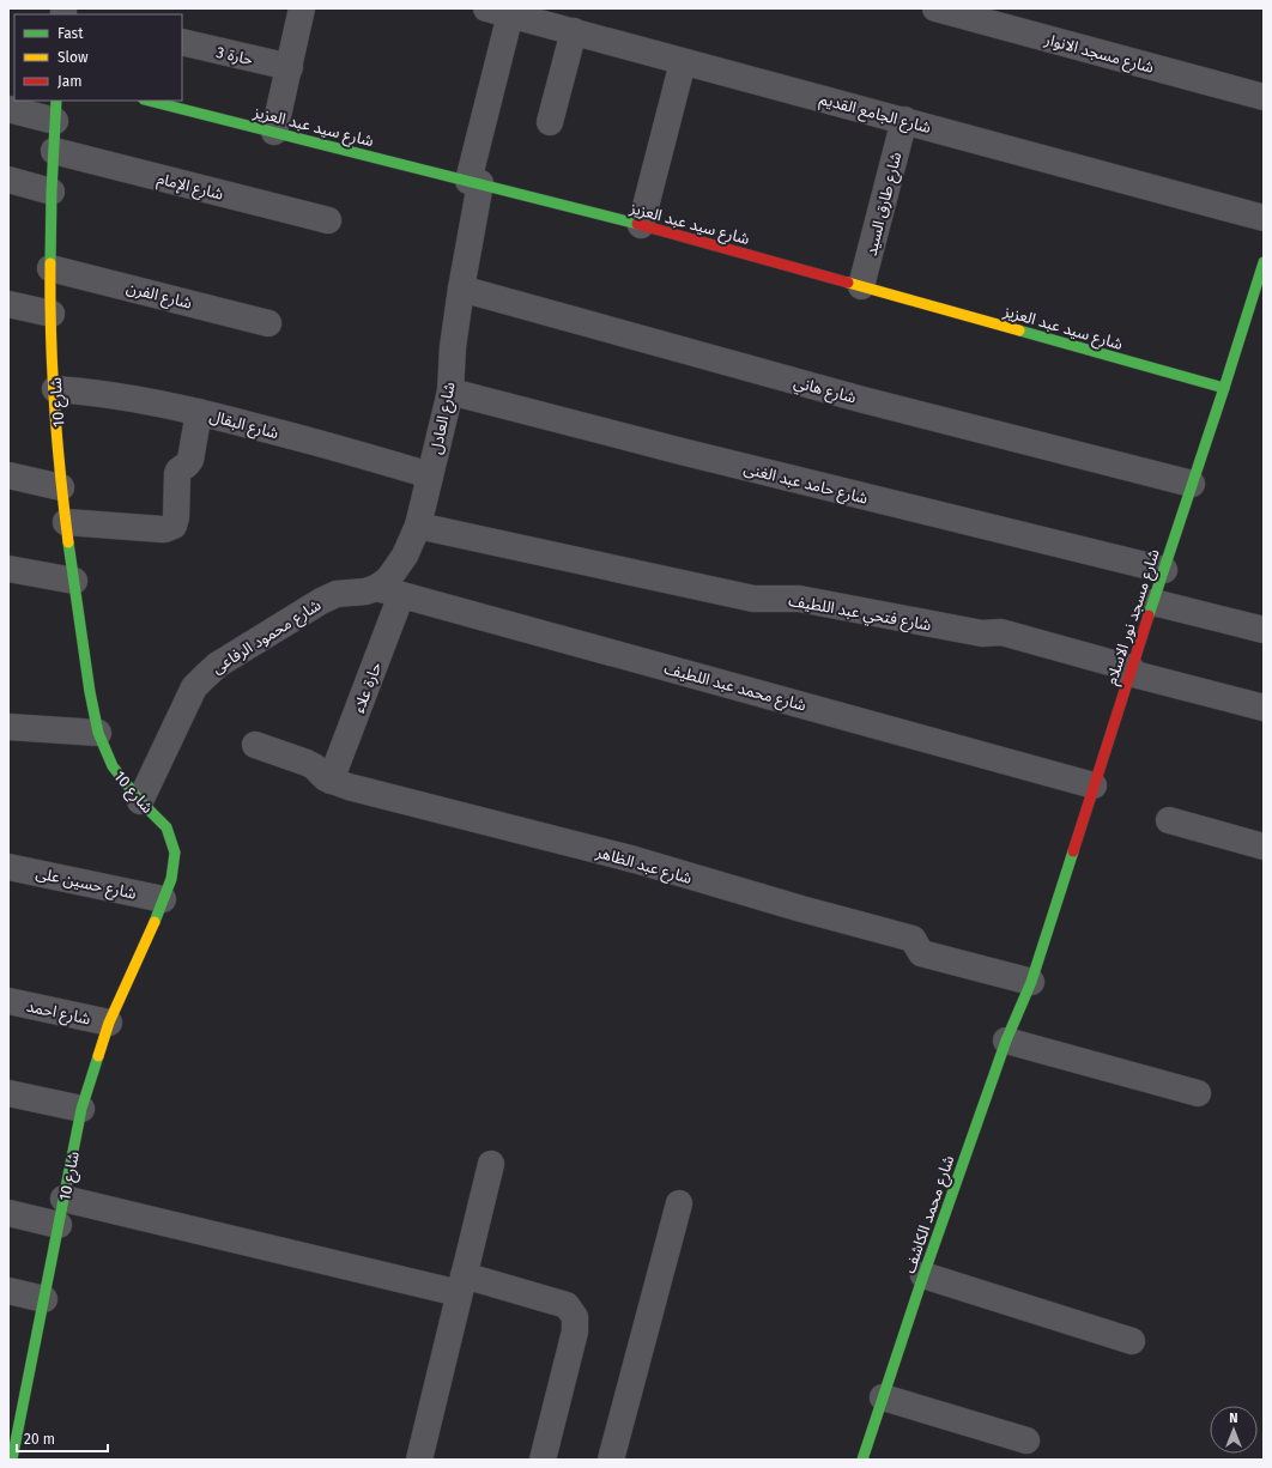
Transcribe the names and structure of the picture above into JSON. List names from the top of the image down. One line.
{"streets":{"street":["شارع مسجد الانوار","حارة 3","شارع الجامع القديم","شارع سيد عبد العزيز","شارع الإمام","شارع طارق السيد","شارع الفرن","شارع هاني","شارع 10","شارع العادل","شارع البقال","شارع حامد عبد الغنى","شارع فتحي عبد اللطيف","شارع مسجد نور الاسلام","شارع محمود الرفاعى","شارع محمد عبد اللطيف","حارة علاء","شارع عبد الظاهر","شارع حسين على","شارع احمد","شارع محمد الكاشف"]},"crossings":[["شارع الجامع القديم","شارع طارق السيد"],["شارع الجامع القديم","شارع العادل"],["شارع سيد عبد العزيز","شارع طارق السيد"],["شارع سيد عبد العزيز","شارع العادل"],["شارع سيد عبد العزيز","شارع مسجد نور الاسلام"],["شارع الإمام","شارع 10"],["شارع الفرن","شارع 10"],["شارع هاني","شارع العادل"],["شارع هاني","شارع مسجد نور الاسلام"],["شارع 10","شارع البقال"],["شارع 10","شارع محمود الرفاعى"],["شارع 10","شارع حسين على"],["شارع 10","شارع احمد"],["شارع العادل","شارع البقال"],["شارع العادل","شارع حامد عبد الغنى"],["شارع العادل","شارع فتحي عبد اللطيف"],["شارع العادل","شارع محمود الرفاعى"],["شارع العادل","شارع محمد عبد اللطيف"],["شارع حامد عبد الغنى","شارع مسجد نور الاسلام"],["شارع فتحي عبد اللطيف","شارع مسجد نور الاسلام"],["شارع مسجد نور الاسلام","شارع محمد عبد اللطيف"],["شارع مسجد نور الاسلام","شارع عبد الظاهر"],["شارع مسجد نور الاسلام","شارع محمد الكاشف"],["شارع محمود الرفاعى","شارع محمد عبد اللطيف"],["شارع محمد عبد اللطيف","حارة علاء"],["حارة علاء","شارع عبد الظاهر"],["شارع عبد الظاهر","شارع محمد الكاشف"]],"legend":["Fast","Slow","Jam"],"scale_bar":"20 m","north":"top"}
